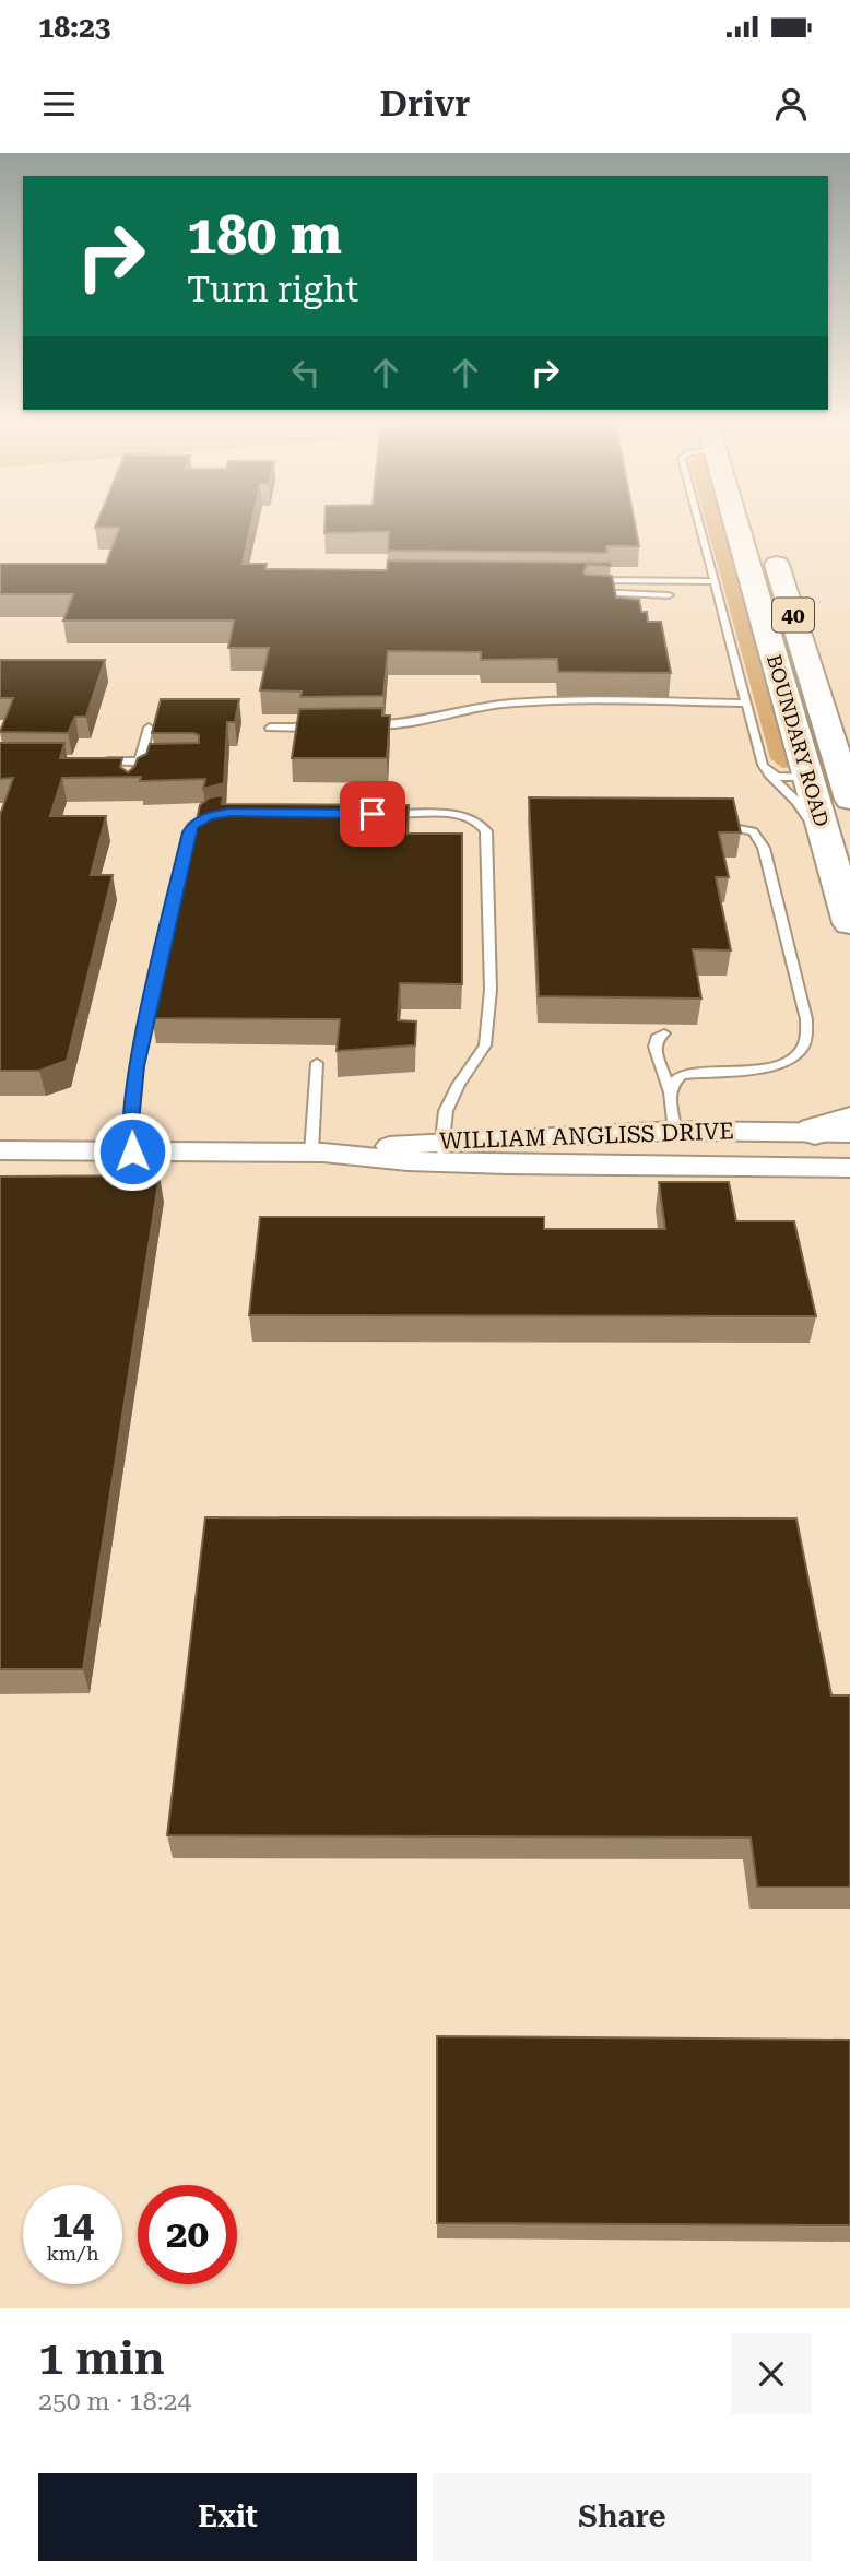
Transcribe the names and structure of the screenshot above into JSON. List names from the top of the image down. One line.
{"streets":{"main road":["40","BOUNDARY ROAD"],"street":["WILLIAM ANGLISS DRIVE"]},"page":{"status":"18:23","header":"Drivr","turn":["180 m","Turn right"],"speed":"14 km/h","limit":"20","heading":["1 min","250 m · 18:24"],"buttons":["Exit","Share"]}}
